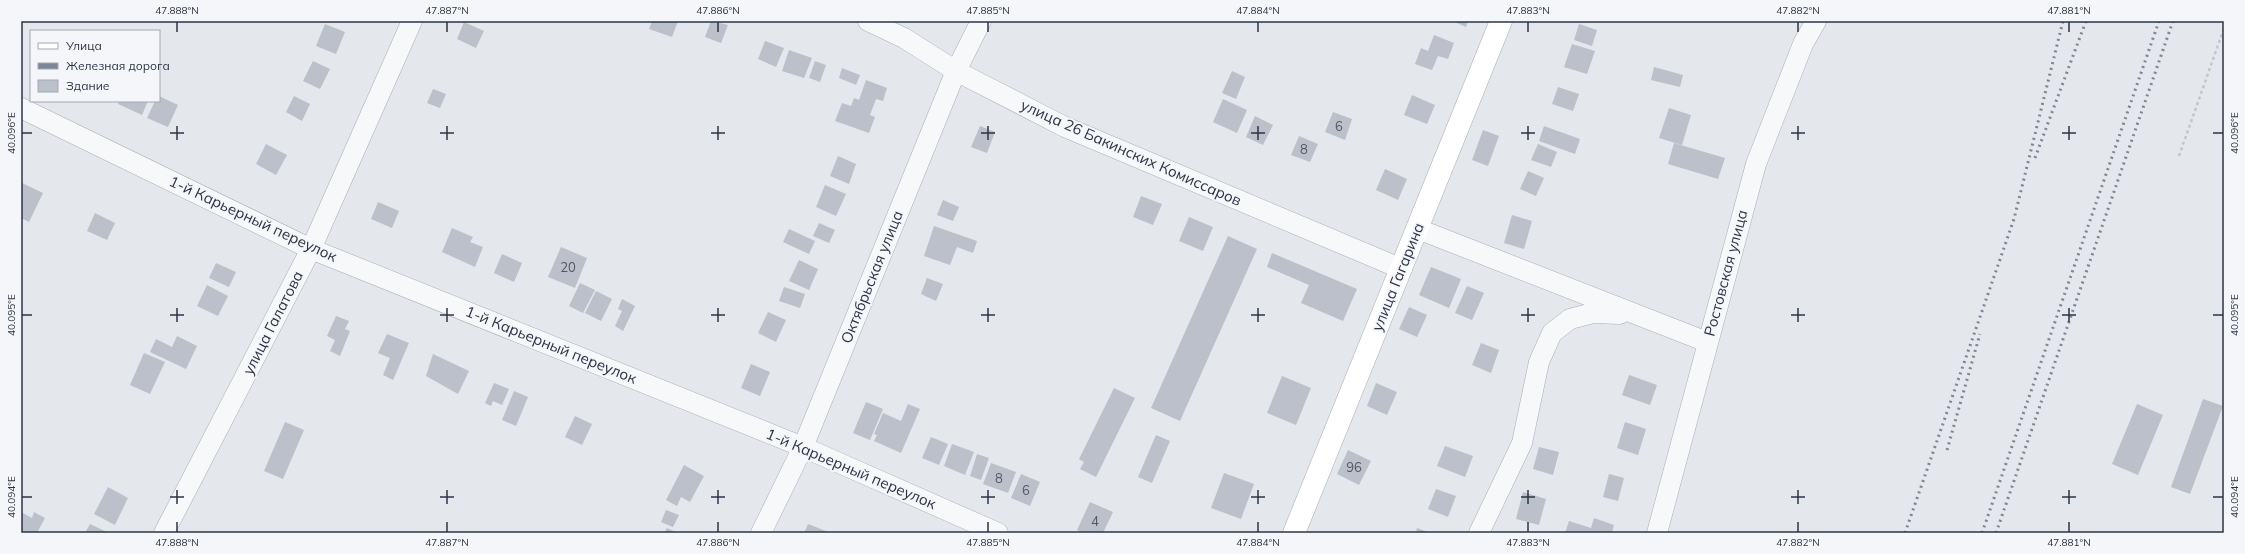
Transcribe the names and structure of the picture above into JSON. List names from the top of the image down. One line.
{"streets":{"main road":["улица Гагарина"],"street":["улица 26 Бакинских Комиссаров","1-й Карьерный переулок","Ростовская улица","Октябрьская улица","улица Галатова"]},"crossings":[["улица 26 Бакинских Комиссаров","Октябрьская улица"],["улица 26 Бакинских Комиссаров","улица Гагарина"],["1-й Карьерный переулок","Октябрьская улица"],["1-й Карьерный переулок","улица Галатова"]],"house_numbers":["6","8","20","96","8","6","4"],"legend":["Улица","Железная дорога","Здание"],"coordinates":["47.888°N","47.887°N","47.886°N","47.885°N","47.884°N","47.883°N","47.882°N","47.881°N","40.096°E","40.095°E","40.094°E"]}
